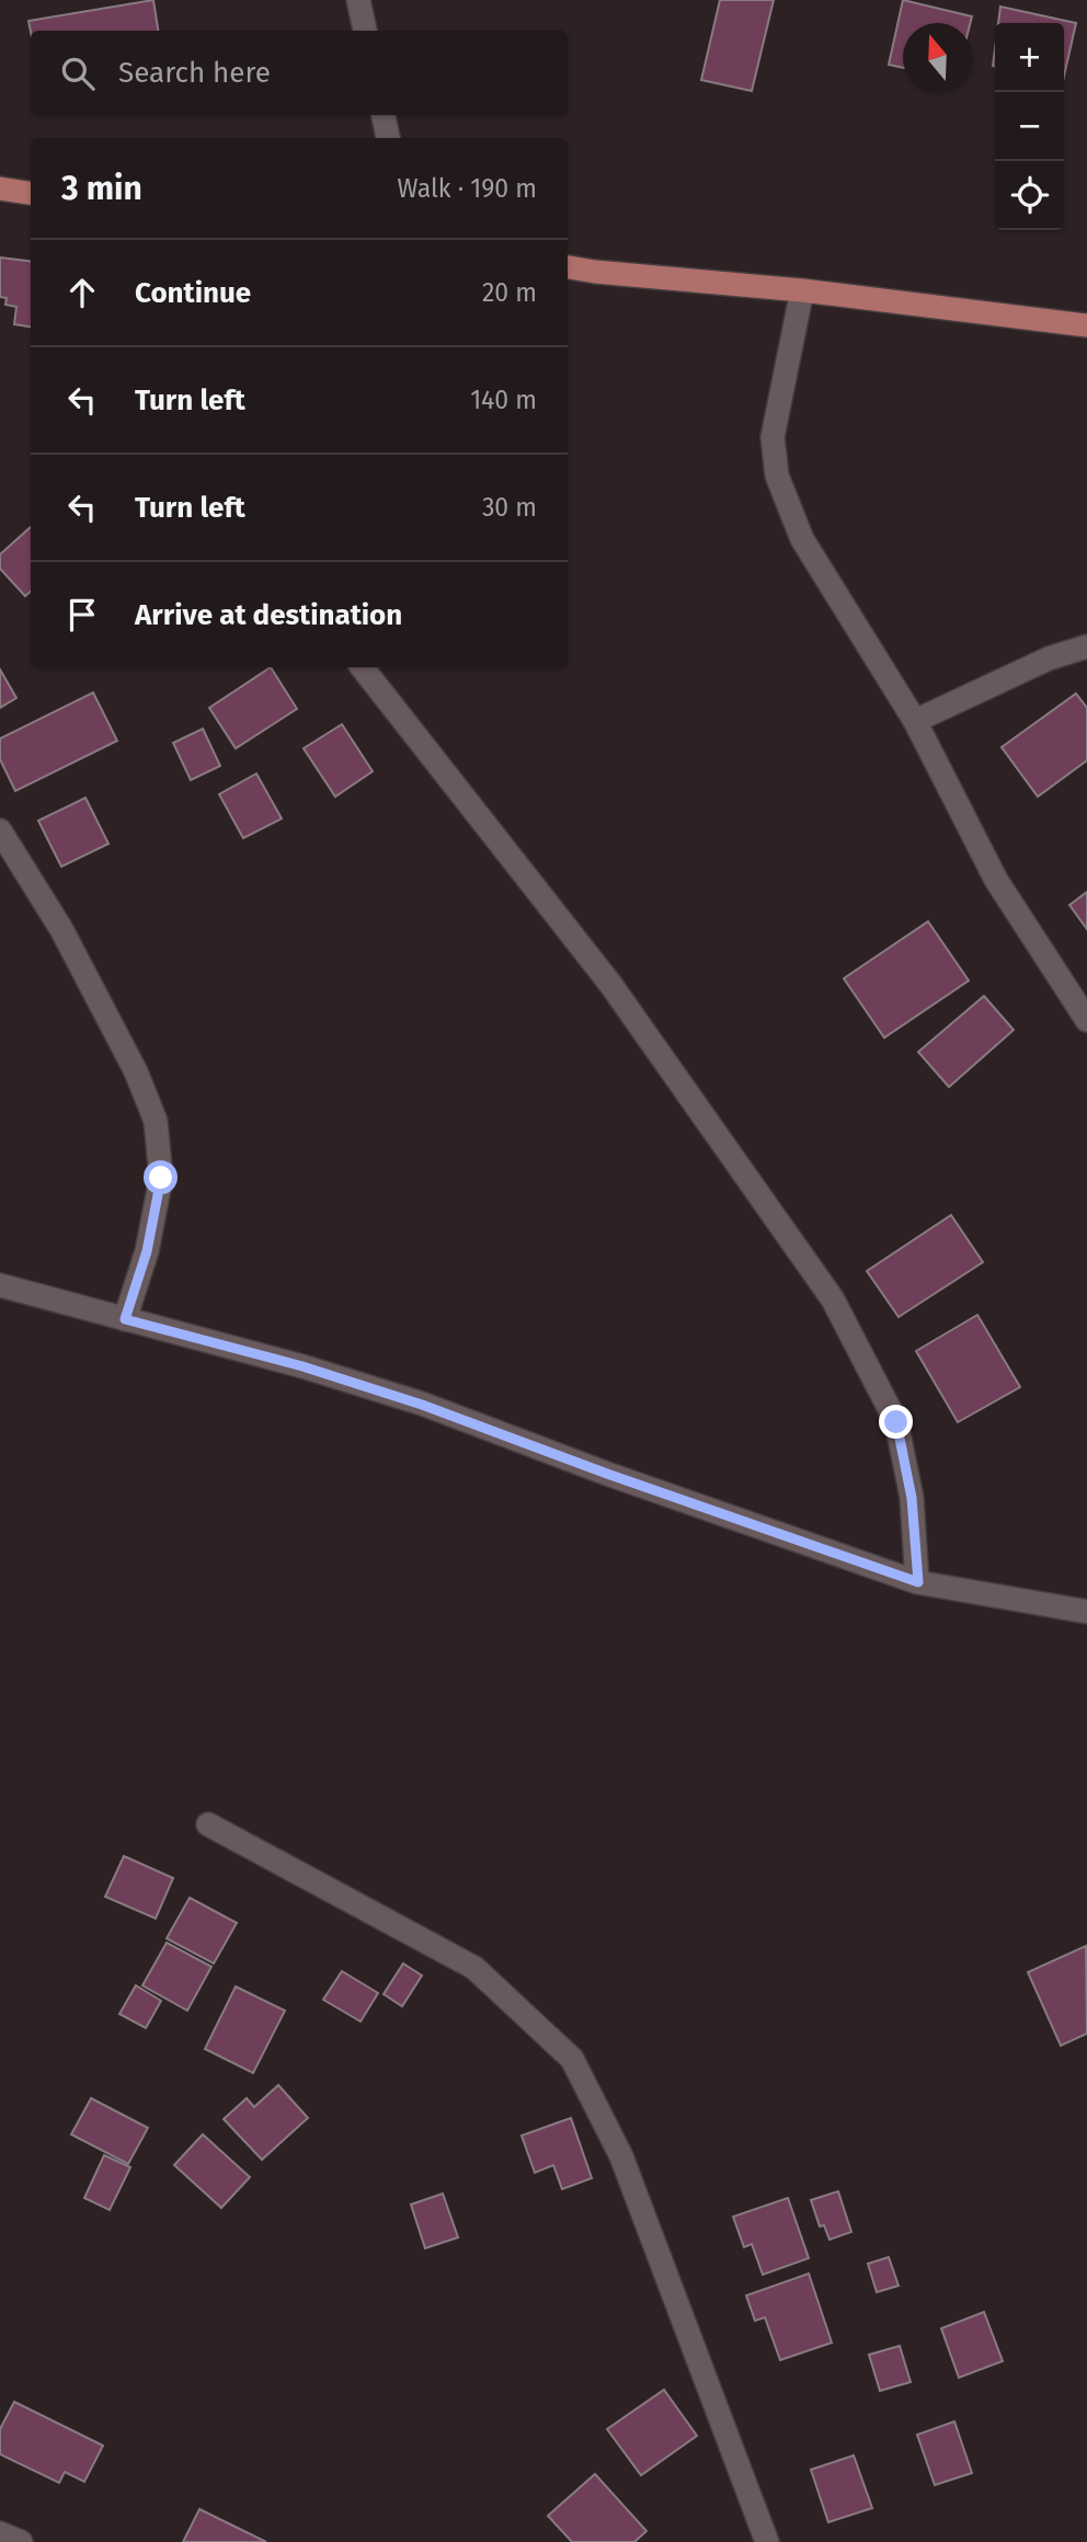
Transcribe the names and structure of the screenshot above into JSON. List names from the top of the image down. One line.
{"north":"top","page":{"map_buttons":["+","−"],"search":"Search here","heading":["3 min","Walk · 190 m"],"list":[["Continue","20 m"],["Turn left","140 m"],["Turn left","30 m"],"Arrive at destination"]}}
